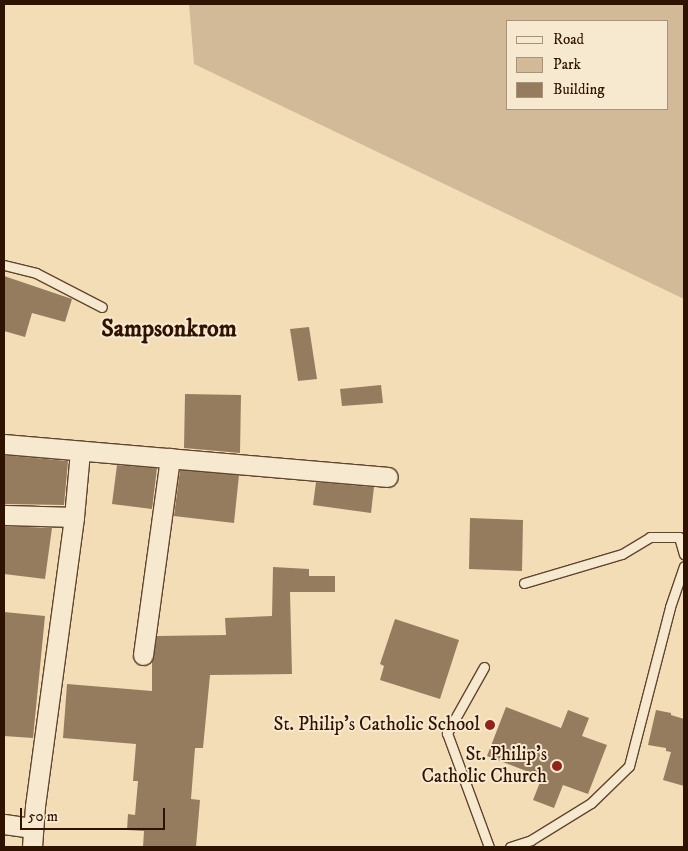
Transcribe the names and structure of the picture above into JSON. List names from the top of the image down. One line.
{"districts":["Sampsonkrom"],"places":["St. Philip's Catholic School","St. Philip's Catholic Church"],"legend":["Road","Park","Building"],"scale_bar":"50 m"}
